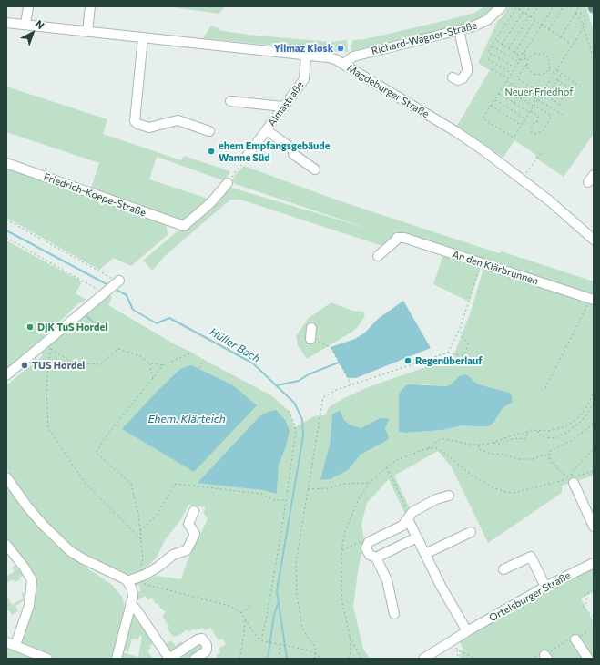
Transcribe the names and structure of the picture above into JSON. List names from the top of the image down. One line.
{"streets":{"street":["Richard-Wagner-Straße","Magdeburger Straße","Almastraße","Friedrich-Koepe-Straße","An den Klärbrunnen","Ortelsburger Straße"]},"crossings":[["Richard-Wagner-Straße","Magdeburger Straße"],["Magdeburger Straße","Almastraße"]],"water":["Hüller Bach","Ehem. Klärteich"],"parks":["Neuer Friedhof"],"places":["Yilmaz Kiosk","ehem Empfangsgebäude Wanne Süd","DJK TuS Hordel","Regenüberlauf","TUS Hordel"],"north":"top right"}
